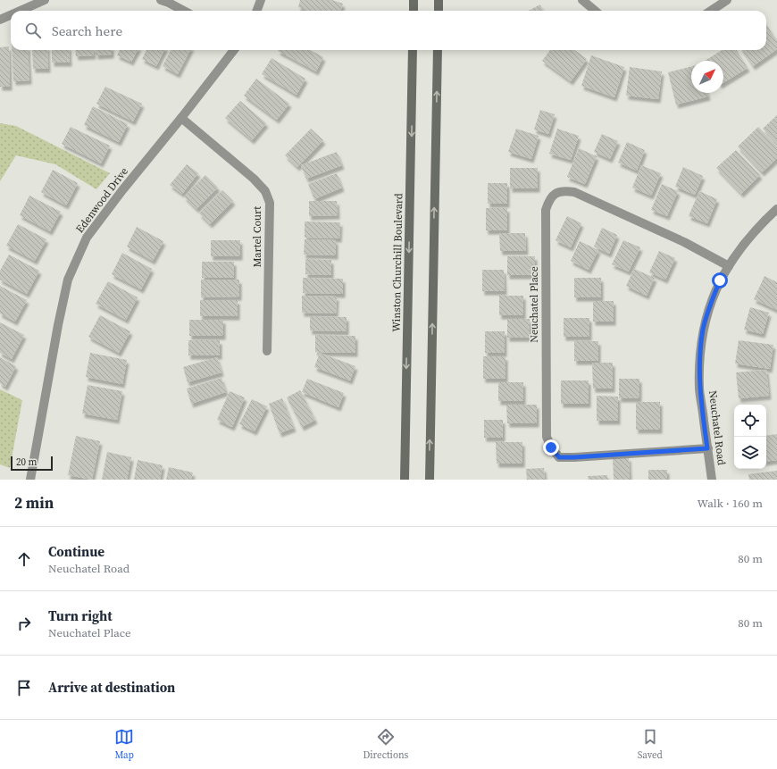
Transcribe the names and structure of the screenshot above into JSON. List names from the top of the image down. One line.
{"streets":{"main road":["Winston Churchill Boulevard"],"street":["Edenwood Drive","Martel Court","Neuchatel Place","Neuchatel Road"]},"crossings":[["Edenwood Drive","Martel Court"],["Neuchatel Place","Neuchatel Road"]],"scale_bar":"20 m","north":"top right","page":{"search":"Search here","scale":"20 m","heading":["2 min","Walk · 160 m"],"list":[["Continue","Neuchatel Road","80 m"],["Turn right","Neuchatel Place","80 m"],"Arrive at destination"],"nav":["Map","Directions","Saved"]}}
